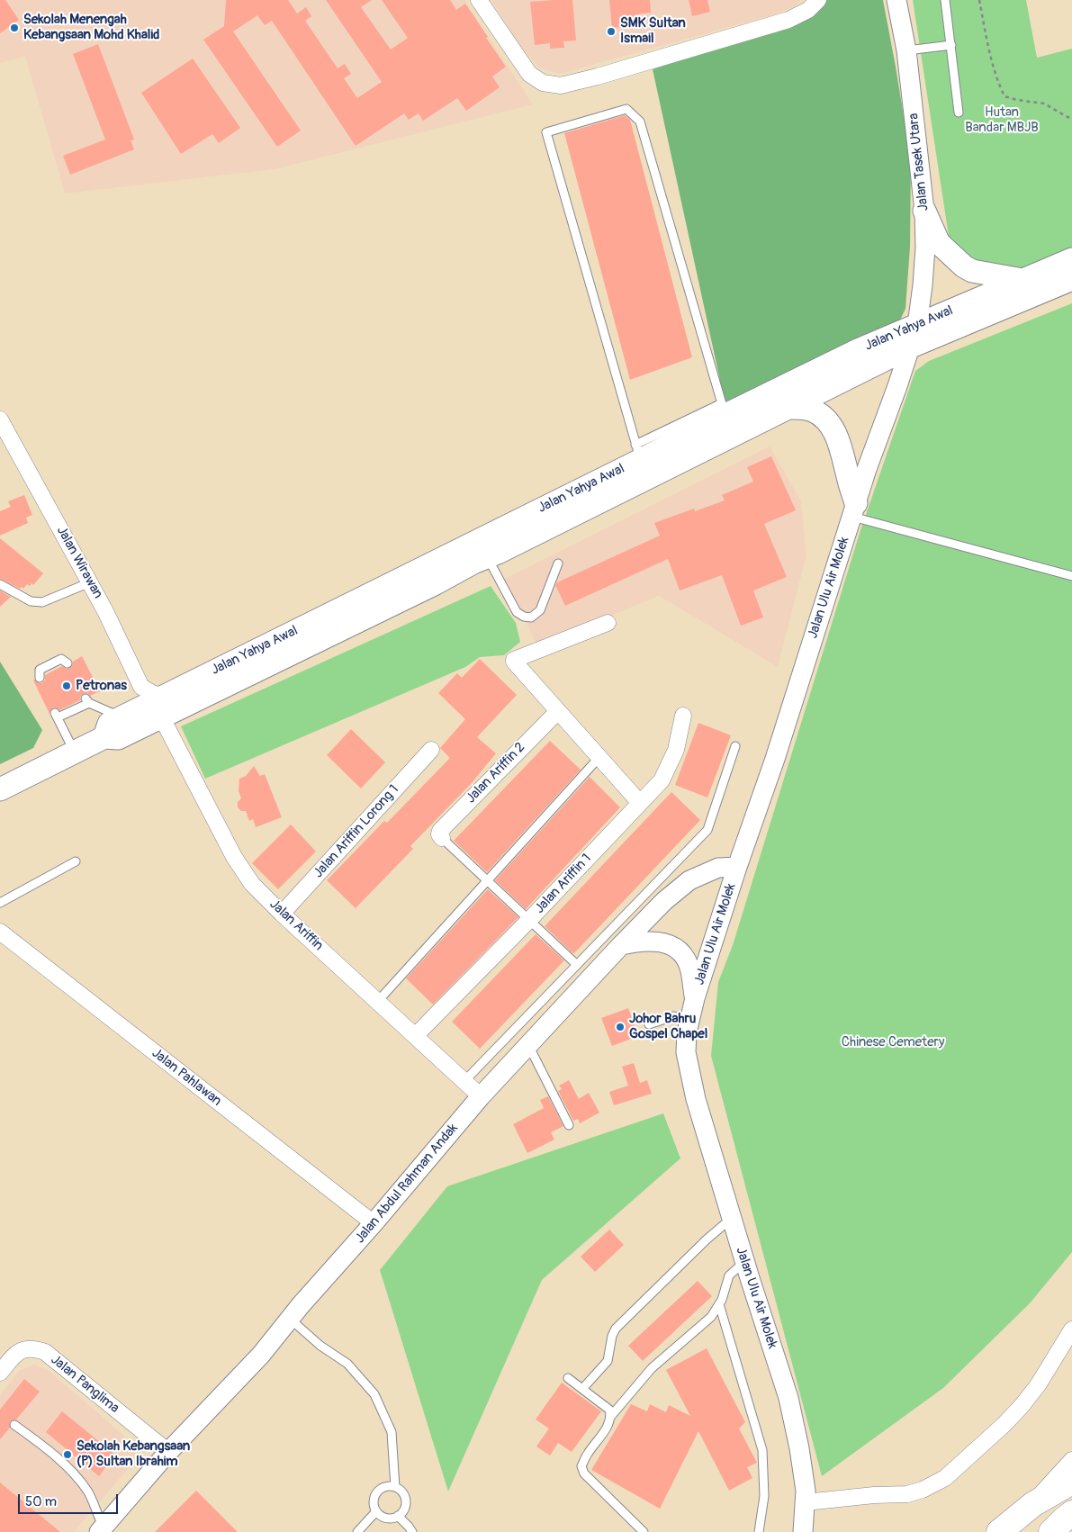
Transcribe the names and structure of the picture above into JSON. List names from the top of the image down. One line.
{"streets":{"main road":["Jalan Yahya Awal"],"street":["Jalan Tasek Utara","Jalan Wirawan","Jalan Ulu Air Molek","Jalan Ariffin 2","Jalan Ariffin Lorong 1","Jalan Ariffin 1","Jalan Ariffin","Jalan Pahlawan","Jalan Abdul Rahman Andak","Jalan Panglima"]},"crossings":[["Jalan Tasek Utara","Jalan Yahya Awal"],["Jalan Tasek Utara","Jalan Ulu Air Molek"],["Jalan Yahya Awal","Jalan Ulu Air Molek"],["Jalan Yahya Awal","Jalan Ariffin"],["Jalan Ulu Air Molek","Jalan Abdul Rahman Andak"],["Jalan Ariffin Lorong 1","Jalan Ariffin"],["Jalan Ariffin 1","Jalan Ariffin"],["Jalan Ariffin","Jalan Abdul Rahman Andak"],["Jalan Pahlawan","Jalan Abdul Rahman Andak"],["Jalan Abdul Rahman Andak","Jalan Panglima"]],"parks":["Hutan Bandar MBJB","Chinese Cemetery"],"places":["Sekolah Menengah Kebangsaan Mohd Khalid","SMK Sultan Ismail","Petronas","Johor Bahru Gospel Chapel","Sekolah Kebangsaan (P) Sultan Ibrahim"],"scale_bar":"50 m"}
